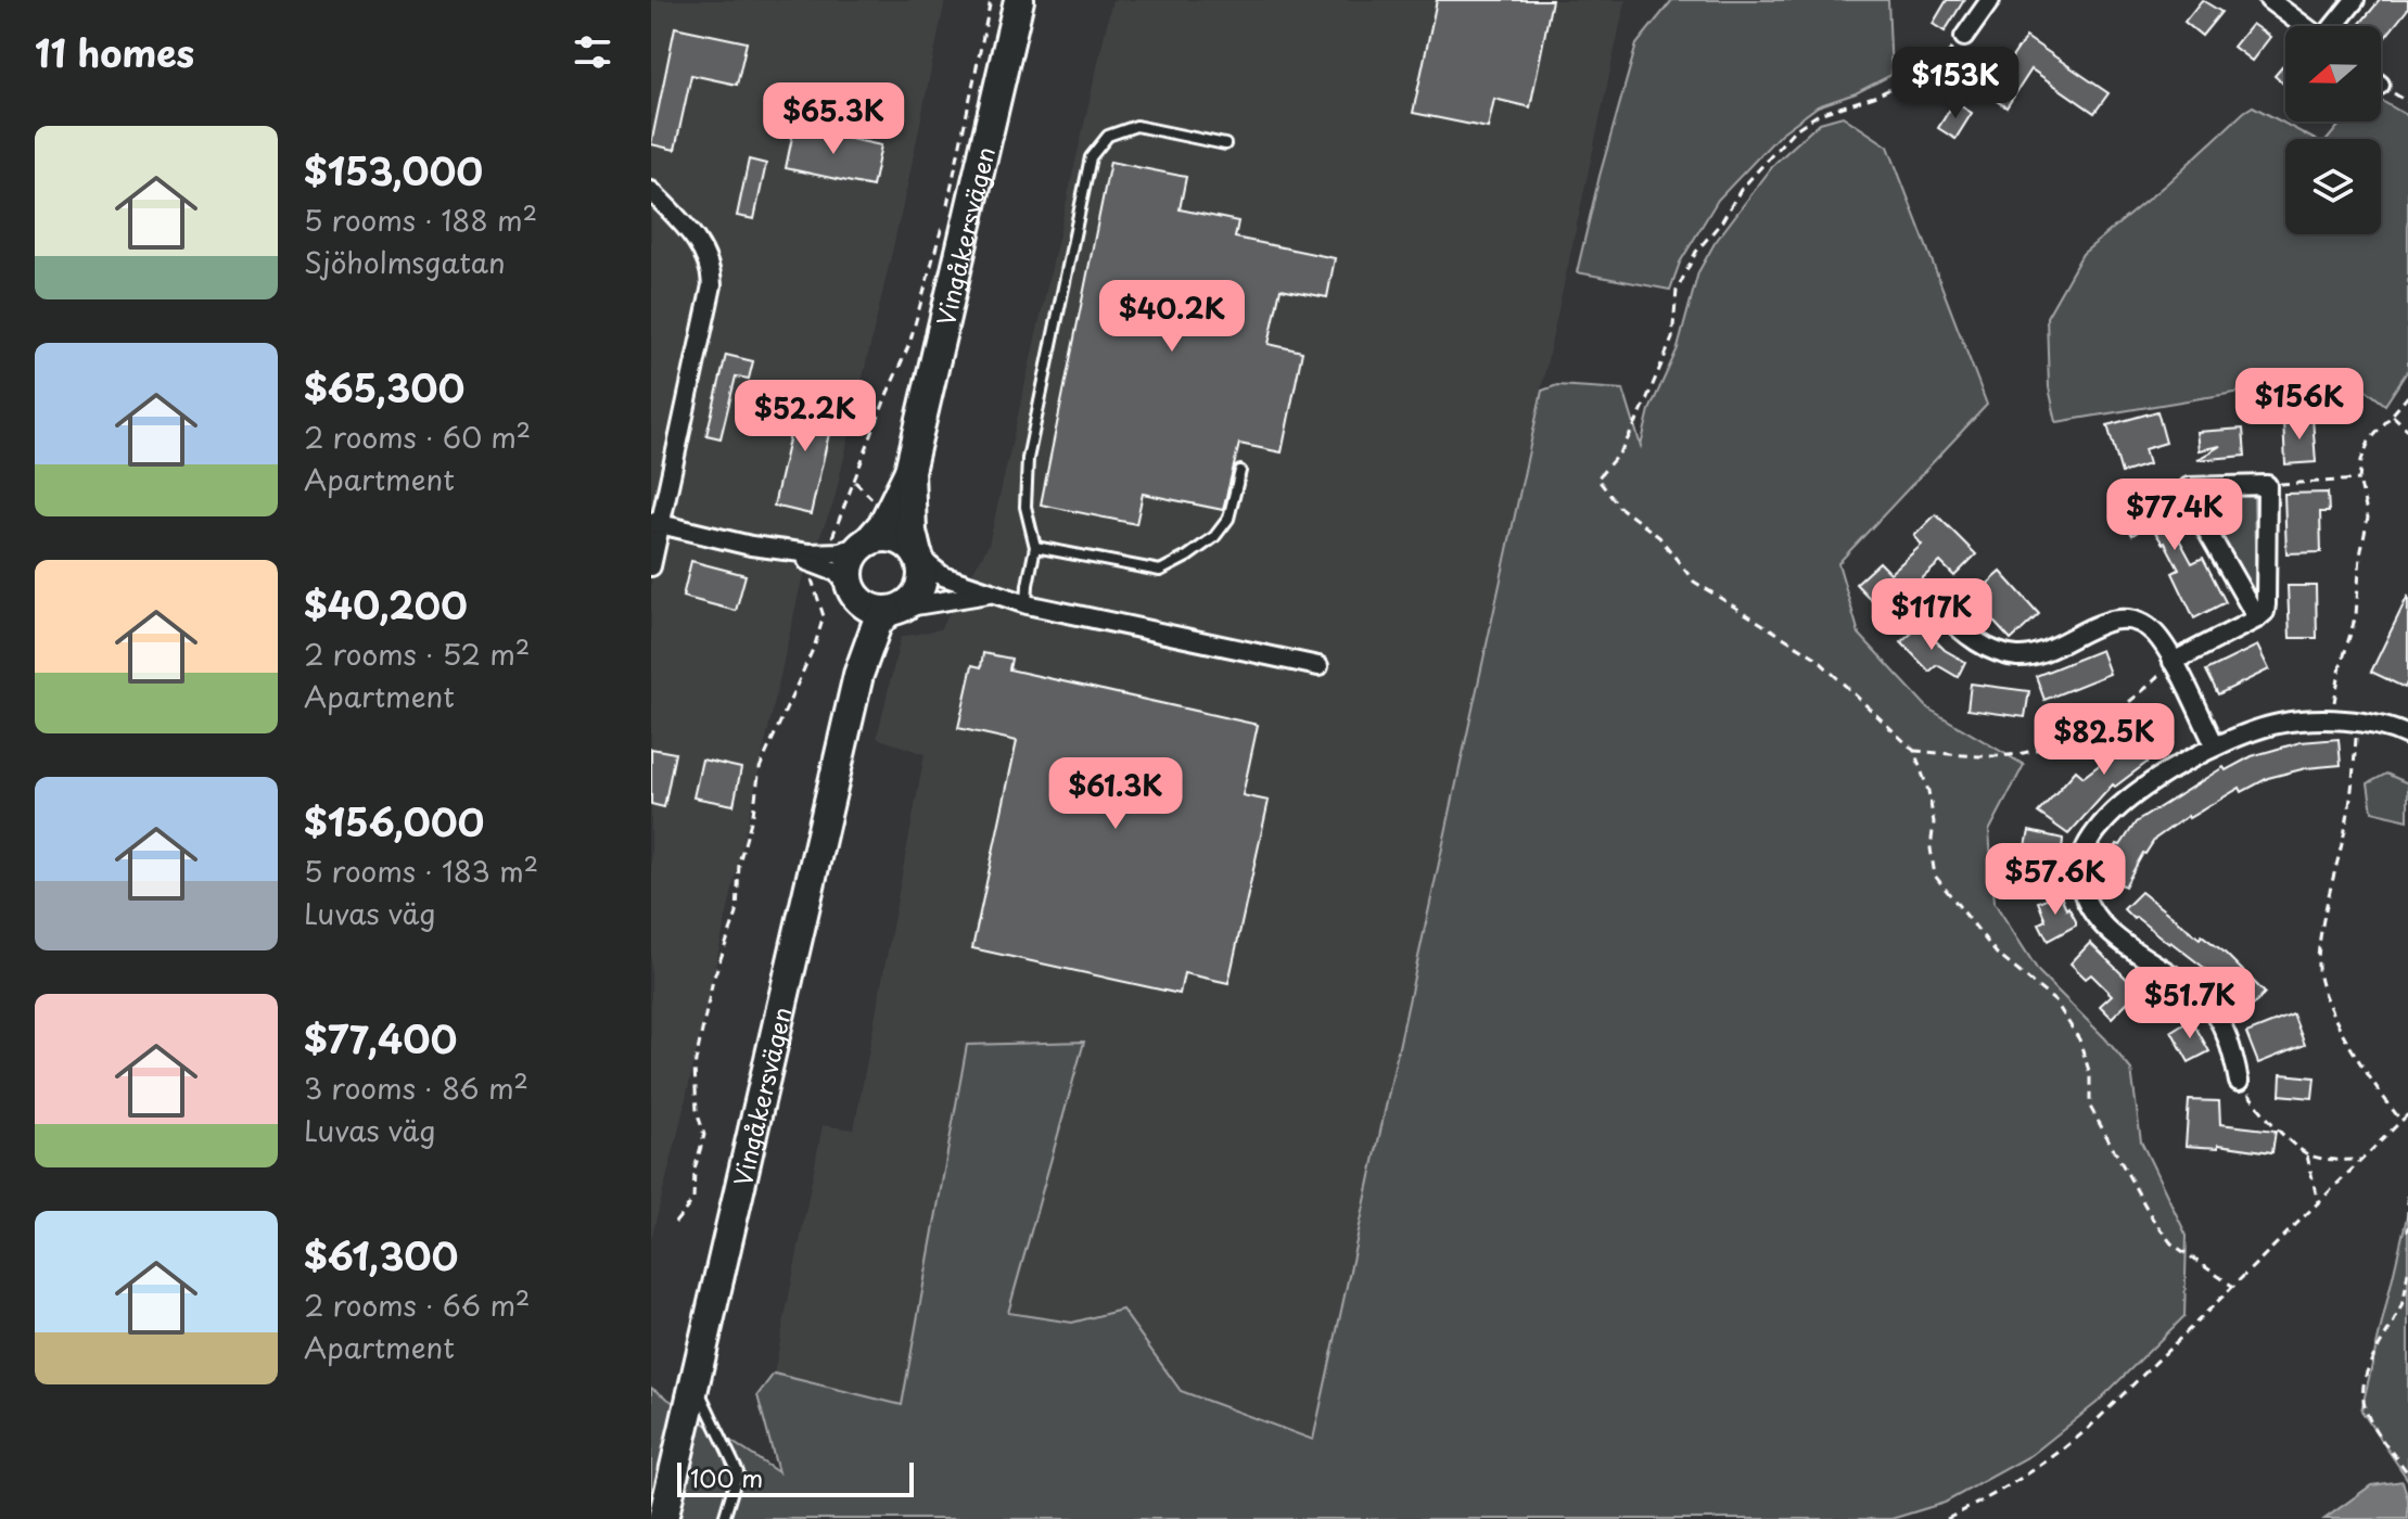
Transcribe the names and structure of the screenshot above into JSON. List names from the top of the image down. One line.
{"streets":{"main road":["Vingåkersvägen"]},"scale_bar":"100 m","north":"left","page":{"heading":"11 homes","price":["$153K","$65.3K","$40.2K","$156K","$52.2K","$77.4K","$117K","$82.5K","$61.3K","$57.6K","$51.7K"],"list":[{"name":"$153,000","note":"5 rooms · 188 m² · Sjöholmsgatan"},{"name":"$65,300","note":"2 rooms · 60 m² · Apartment"},{"name":"$40,200","note":"2 rooms · 52 m² · Apartment"},{"name":"$156,000","note":"5 rooms · 183 m² · Luvas väg"},{"name":"$77,400","note":"3 rooms · 86 m² · Luvas väg"},{"name":"$61,300","note":"2 rooms · 66 m² · Apartment"}],"scale":"100 m"}}
